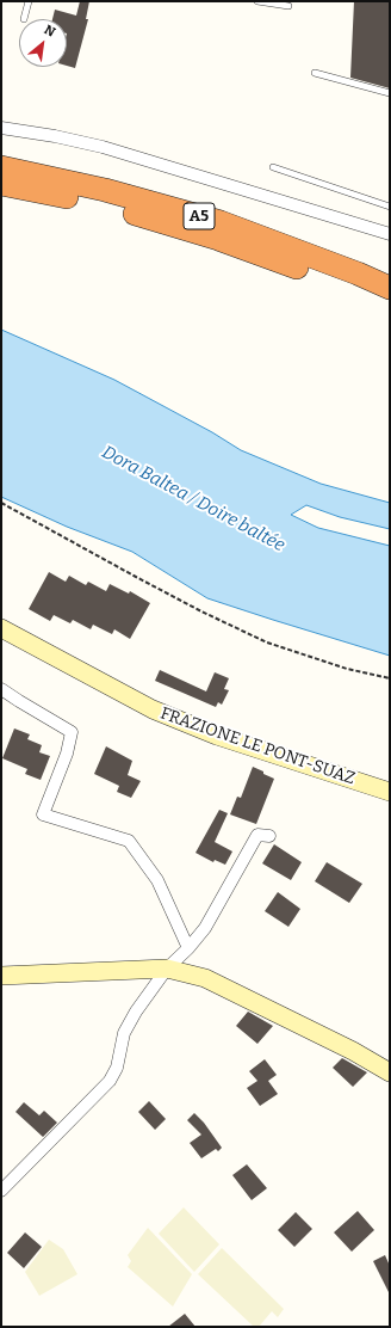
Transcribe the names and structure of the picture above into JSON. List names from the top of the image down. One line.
{"streets":{"highway":["A5"],"main road":["FRAZIONE LE PONT-SUAZ"]},"water":["Dora Baltea / Doire baltée"],"north":"top right"}
